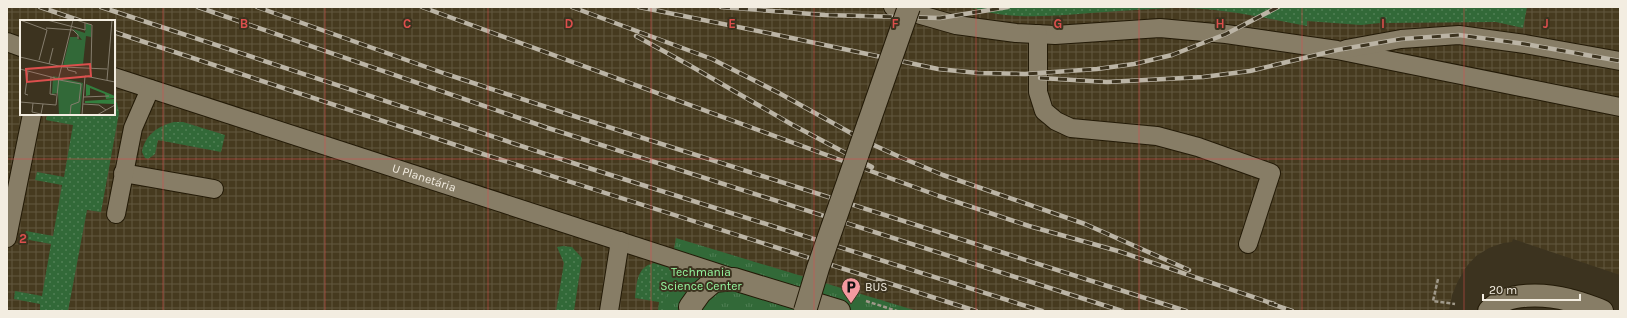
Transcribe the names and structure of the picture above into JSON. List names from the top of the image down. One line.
{"streets":{"street":["U Planetária"]},"parks":["Techmania Science Center"],"places":{"parking":["BUS"]},"scale_bar":"20 m","grid":{"columns":["B","C","D","E","F","G","H","I","J"],"rows":["2"]}}
